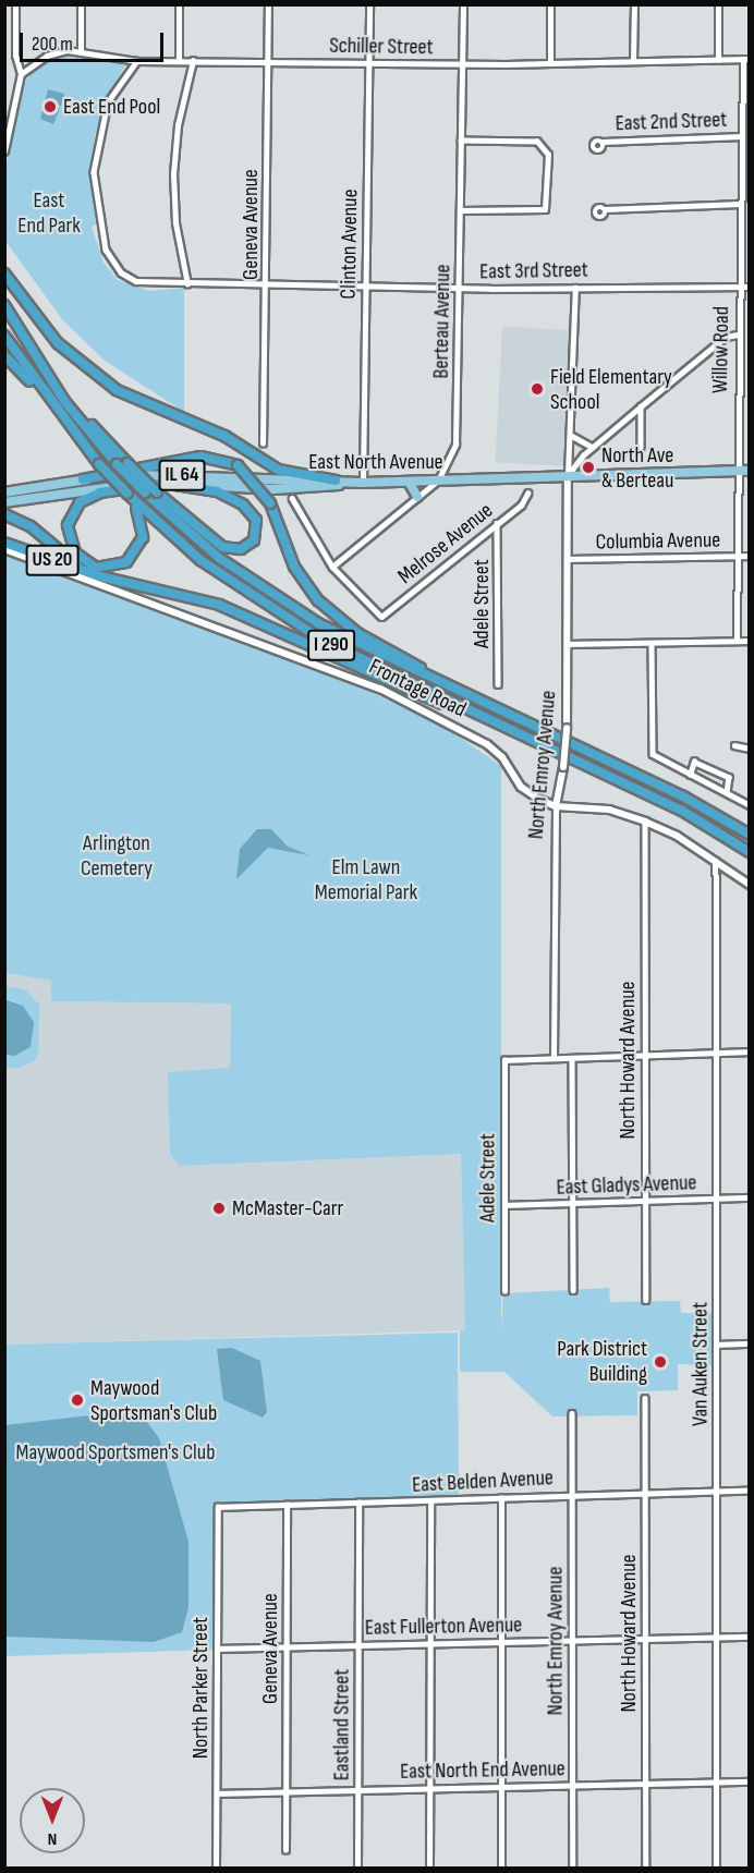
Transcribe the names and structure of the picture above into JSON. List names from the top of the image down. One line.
{"streets":{"highway":["US 20","I 290"],"main road":["East North Avenue","IL 64"],"street":["Schiller Street","East 2nd Street","Geneva Avenue","Clinton Avenue","East 3rd Street","Berteau Avenue","Willow Road","Columbia Avenue","Melrose Avenue","Adele Street","Frontage Road","North Emroy Avenue","North Howard Avenue","East Gladys Avenue","Van Auken Street","East Belden Avenue","East Fullerton Avenue","North Parker Street","Eastland Street","East North End Avenue"]},"crossings":[["Schiller Street","Geneva Avenue"],["Schiller Street","Clinton Avenue"],["Schiller Street","East 3rd Street"],["Schiller Street","Berteau Avenue"],["Schiller Street","Willow Road"],["East 2nd Street","Willow Road"],["Geneva Avenue","East 3rd Street"],["Geneva Avenue","East Belden Avenue"],["Geneva Avenue","East Fullerton Avenue"],["Geneva Avenue","East North End Avenue"],["Clinton Avenue","East 3rd Street"],["Clinton Avenue","East North Avenue"],["East 3rd Street","Berteau Avenue"],["East 3rd Street","Willow Road"],["Berteau Avenue","East North Avenue"],["Berteau Avenue","Melrose Avenue"],["Willow Road","East North Avenue"],["Willow Road","Columbia Avenue"],["East North Avenue","North Emroy Avenue"],["Columbia Avenue","North Emroy Avenue"],["Melrose Avenue","Adele Street"],["US 20","I 290"],["Adele Street","North Emroy Avenue"],["Adele Street","East Gladys Avenue"],["Frontage Road","North Emroy Avenue"],["Frontage Road","North Howard Avenue"],["Frontage Road","Van Auken Street"],["North Emroy Avenue","East Belden Avenue"],["North Emroy Avenue","East Fullerton Avenue"],["North Emroy Avenue","East North End Avenue"],["North Howard Avenue","East Gladys Avenue"],["North Howard Avenue","East Belden Avenue"],["North Howard Avenue","East Fullerton Avenue"],["North Howard Avenue","East North End Avenue"],["East Gladys Avenue","Van Auken Street"],["Van Auken Street","East Belden Avenue"],["Van Auken Street","East Fullerton Avenue"],["Van Auken Street","East North End Avenue"],["East Belden Avenue","North Parker Street"],["East Belden Avenue","Eastland Street"],["East Fullerton Avenue","North Parker Street"],["East Fullerton Avenue","Eastland Street"],["North Parker Street","East North End Avenue"],["Eastland Street","East North End Avenue"]],"parks":["East End Park","Arlington Cemetery","Elm Lawn Memorial Park","Maywood Sportsmen's Club"],"places":["East End Pool","Field Elementary School","North Ave & Berteau","McMaster-Carr","Park District Building","Maywood Sportsman's Club"],"scale_bar":"200 m","north":"bottom"}
